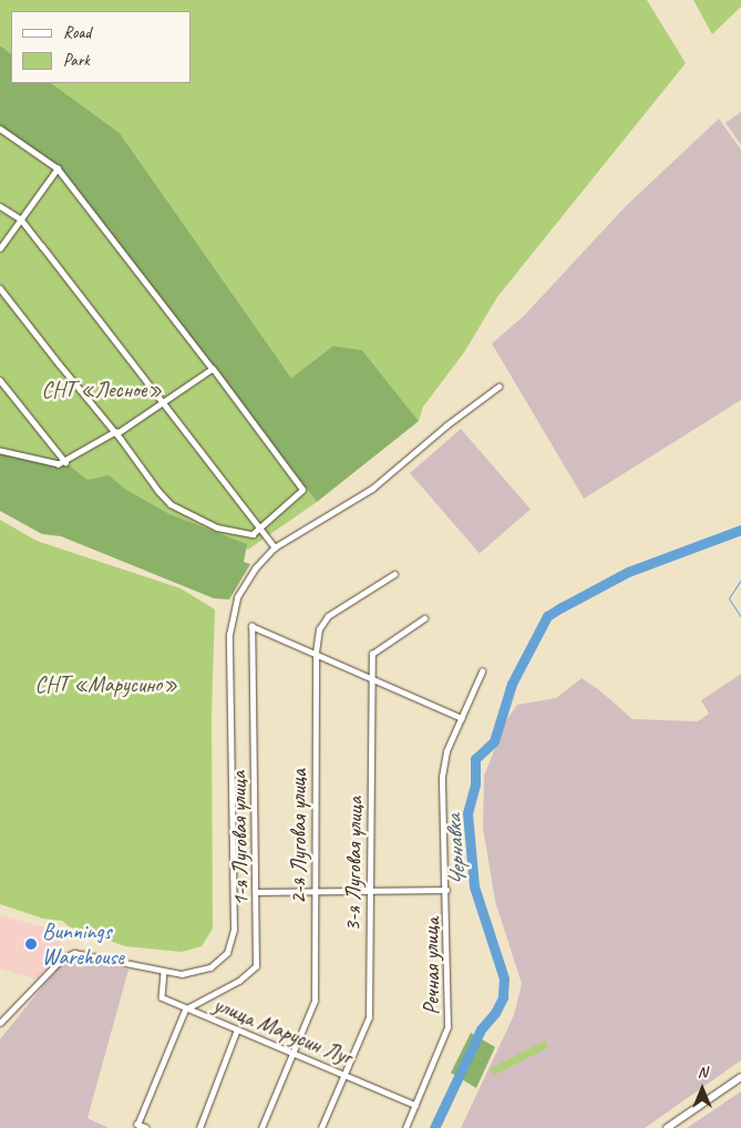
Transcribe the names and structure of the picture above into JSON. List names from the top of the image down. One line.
{"streets":{"street":["2-я Луговая улица","1-я Луговая улица","3-я Луговая улица","Речная улица","улица Марусин Луг"]},"crossings":[["2-я Луговая улица","1-я Луговая улица"],["2-я Луговая улица","улица Марусин Луг"],["1-я Луговая улица","улица Марусин Луг"],["3-я Луговая улица","улица Марусин Луг"],["Речная улица","улица Марусин Луг"]],"water":["Чернавка"],"parks":["СНТ «Лесное»","СНТ «Марусино»"],"places":["Bunnings Warehouse"],"legend":["Road","Park"],"north":"top"}
